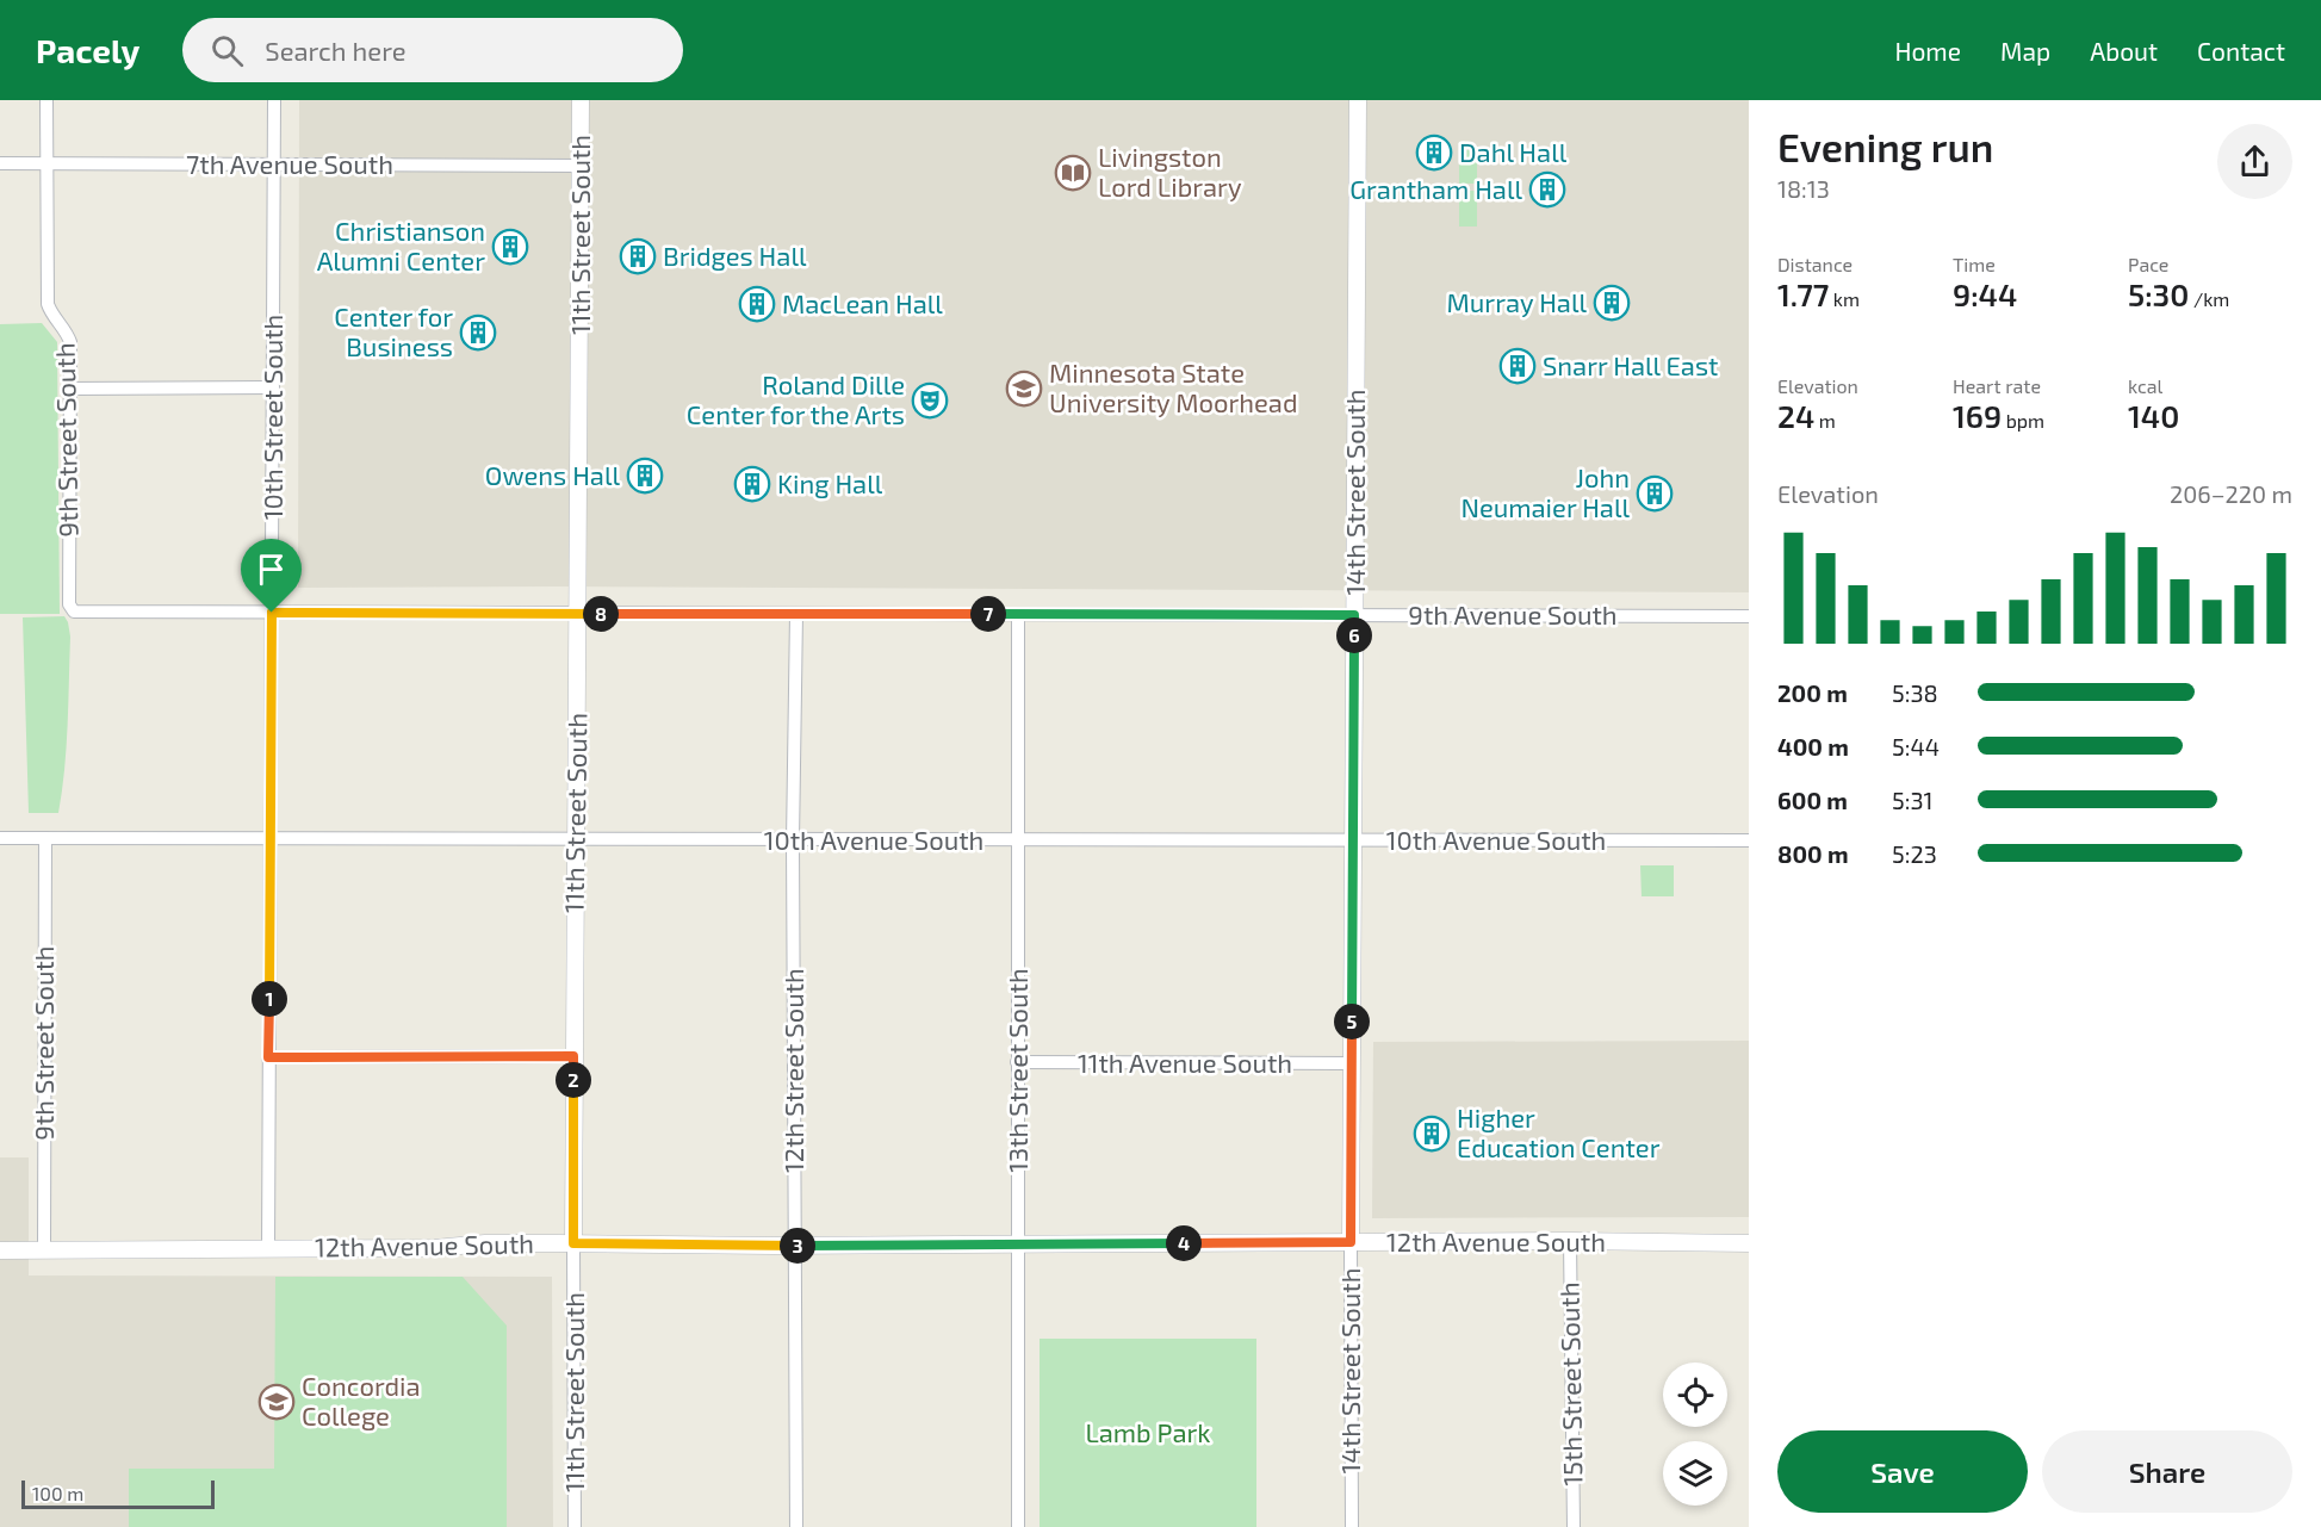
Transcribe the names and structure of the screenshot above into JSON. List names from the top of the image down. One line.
{"streets":{"street":["7th Avenue South","11th Street South","10th Street South","9th Street South","14th Street South","9th Avenue South","10th Avenue South","11th Avenue South","12th Street South","13th Street South","12th Avenue South","15th Street South"]},"crossings":[["7th Avenue South","11th Street South"],["7th Avenue South","10th Street South"],["7th Avenue South","9th Street South"],["11th Street South","9th Avenue South"],["11th Street South","10th Avenue South"],["11th Street South","12th Avenue South"],["10th Street South","9th Avenue South"],["10th Street South","10th Avenue South"],["10th Street South","12th Avenue South"],["9th Street South","9th Avenue South"],["9th Street South","10th Avenue South"],["9th Street South","12th Avenue South"],["14th Street South","9th Avenue South"],["14th Street South","10th Avenue South"],["14th Street South","11th Avenue South"],["14th Street South","12th Avenue South"],["9th Avenue South","12th Street South"],["9th Avenue South","13th Street South"],["10th Avenue South","12th Street South"],["10th Avenue South","13th Street South"],["11th Avenue South","13th Street South"],["12th Street South","12th Avenue South"],["13th Street South","12th Avenue South"],["12th Avenue South","15th Street South"]],"parks":["Lamb Park"],"places":{"building":["Dahl Hall","Grantham Hall","Christianson Alumni Center","Bridges Hall","Murray Hall","MacLean Hall","Center for Business","Snarr Hall East","Owens Hall","King Hall","John Neumaier Hall","Higher Education Center"],"library":["Livingston Lord Library"],"school or university":["Minnesota State University Moorhead","Concordia College"],"theatre":["Roland Dille Center for the Arts"]},"scale_bar":"100 m","page":{"header":"Pacely","search":"Search here","nav":["Home","Map","About","Contact"],"heading":["Evening run","18:13"],"stats":[["Distance","1.77 km"],["Time","9:44"],["Pace","5:30 /km"],["Elevation","24 m"],["Heart rate","169 bpm"],["kcal","140"]],"chart":["Elevation","206–220 m"],"pins":["7","8","6","1","5","2","4","3"],"list":[{"name":"200 m","note":"5:38"},{"name":"400 m","note":"5:44"},{"name":"600 m","note":"5:31"},{"name":"800 m","note":"5:23"}],"buttons":["Save","Share"],"scale":"100 m"}}
